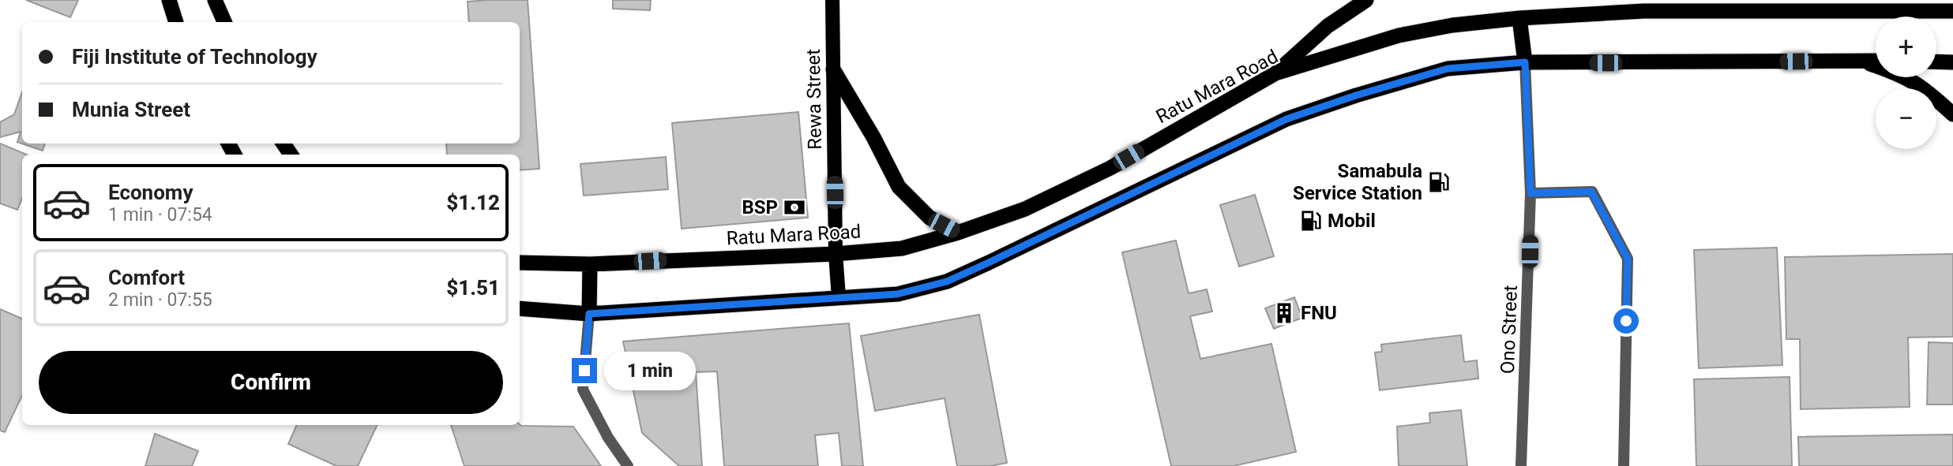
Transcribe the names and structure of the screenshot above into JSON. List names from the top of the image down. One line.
{"streets":{"highway":["Ratu Mara Road"],"main road":["Rewa Street"],"street":["Ono Street"]},"crossings":[["Ratu Mara Road","Rewa Street"]],"places":{"fuel station":["Samabula Service Station","Mobil"],"bank":["BSP"],"building":["FNU"]},"page":{"map_buttons":["+","−"],"banner":["Fiji Institute of Technology","Munia Street"],"list":[{"name":"Economy","note":"1 min · 07:54","value":"$1.12"},{"name":"Comfort","note":"2 min · 07:55","value":"$1.51"}],"buttons":"Confirm","bubble":"1 min"}}
